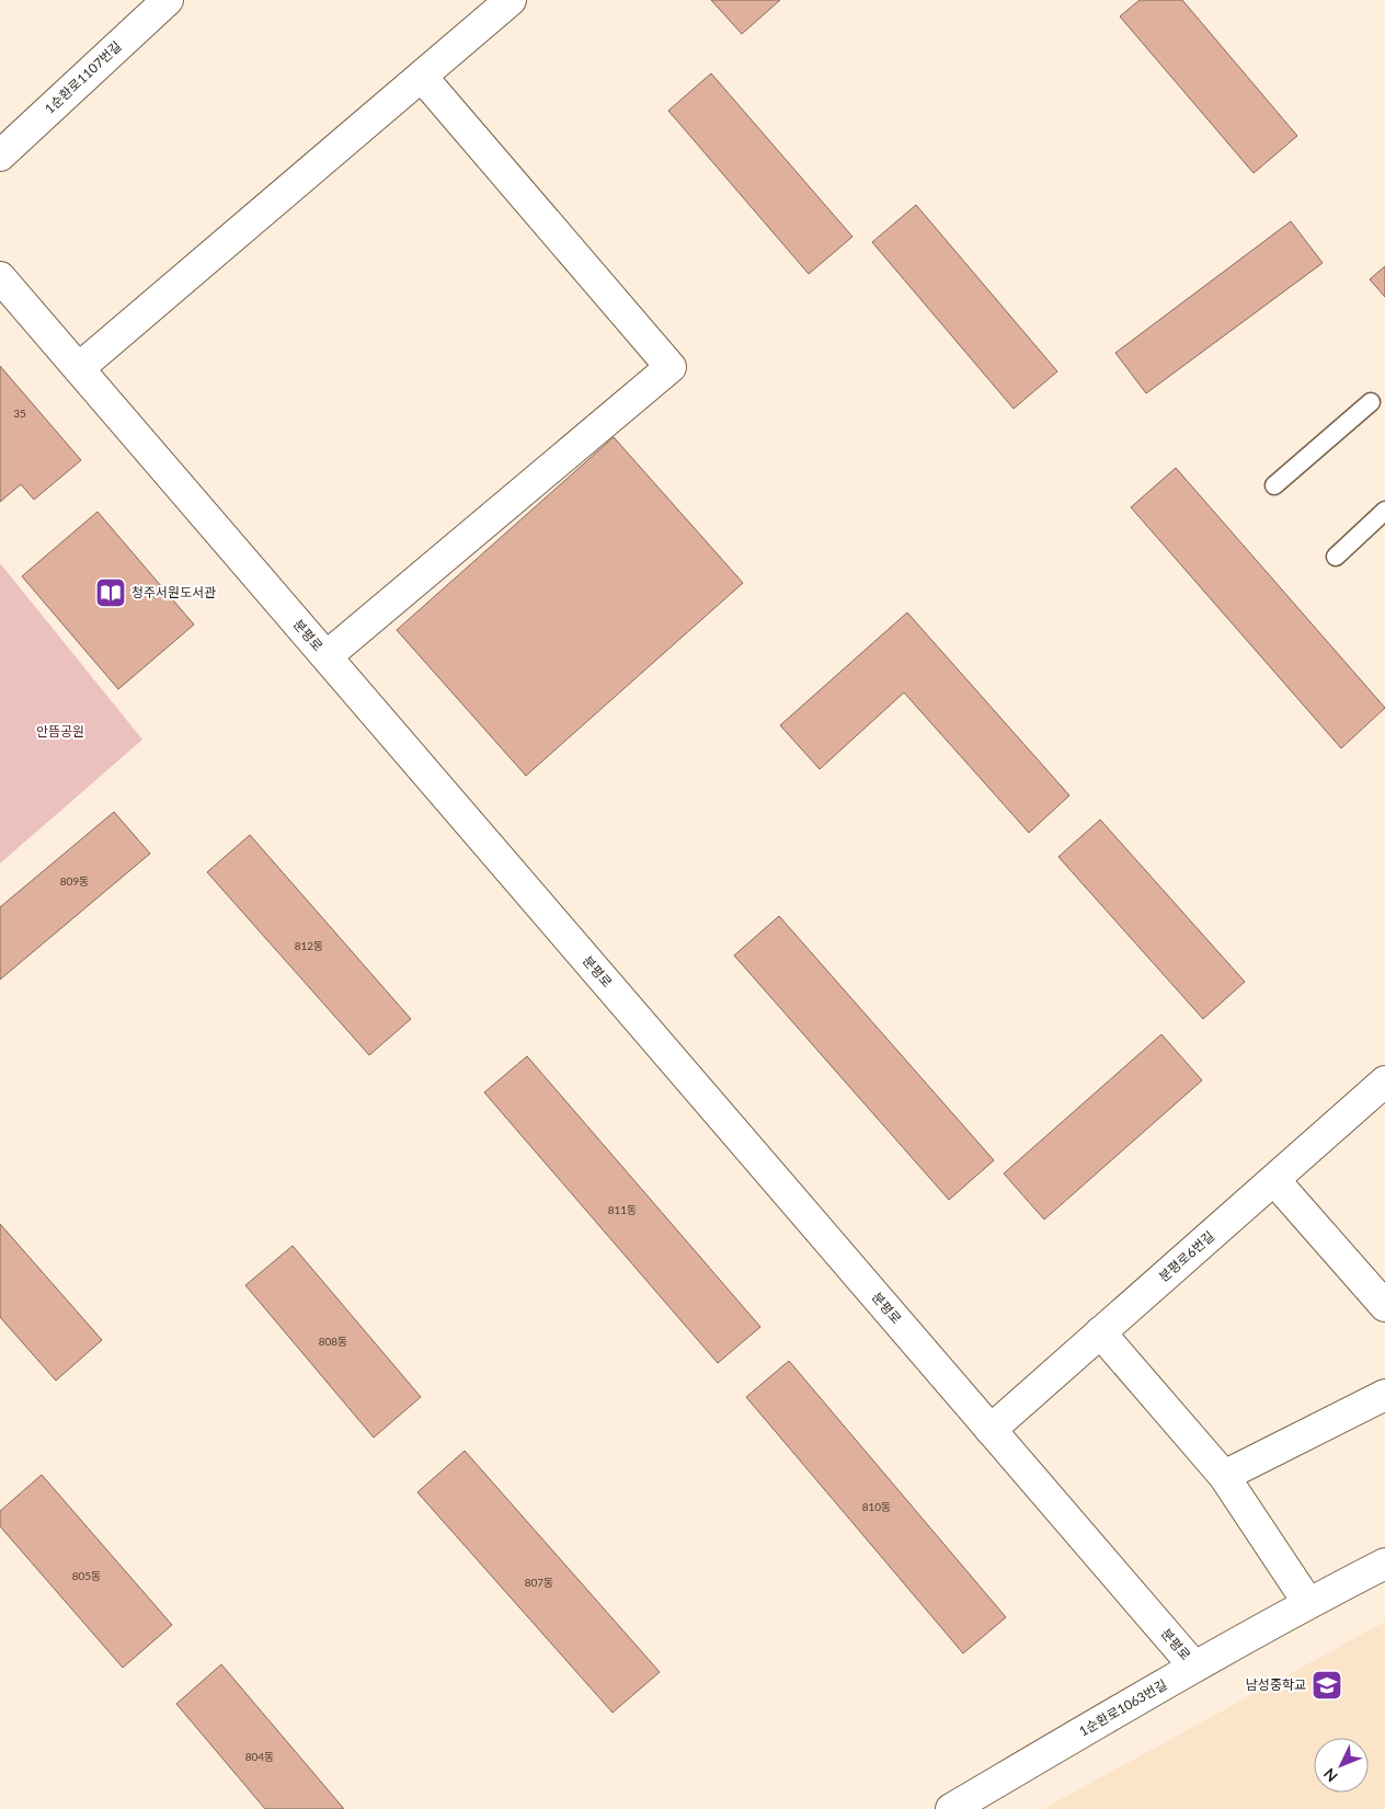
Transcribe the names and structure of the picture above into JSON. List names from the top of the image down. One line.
{"streets":{"street":["1순환로1107번길","분평로","분평로6번길","1순환로1063번길"]},"crossings":[["분평로","분평로6번길"],["분평로","1순환로1063번길"]],"parks":["안뜸공원"],"places":{"library":["청주서원도서관"],"school or university":["남성중학교"]},"house_numbers":["35","809동","812동","811동","808동","810동","805동","807동","804동"],"north":"bottom left"}
